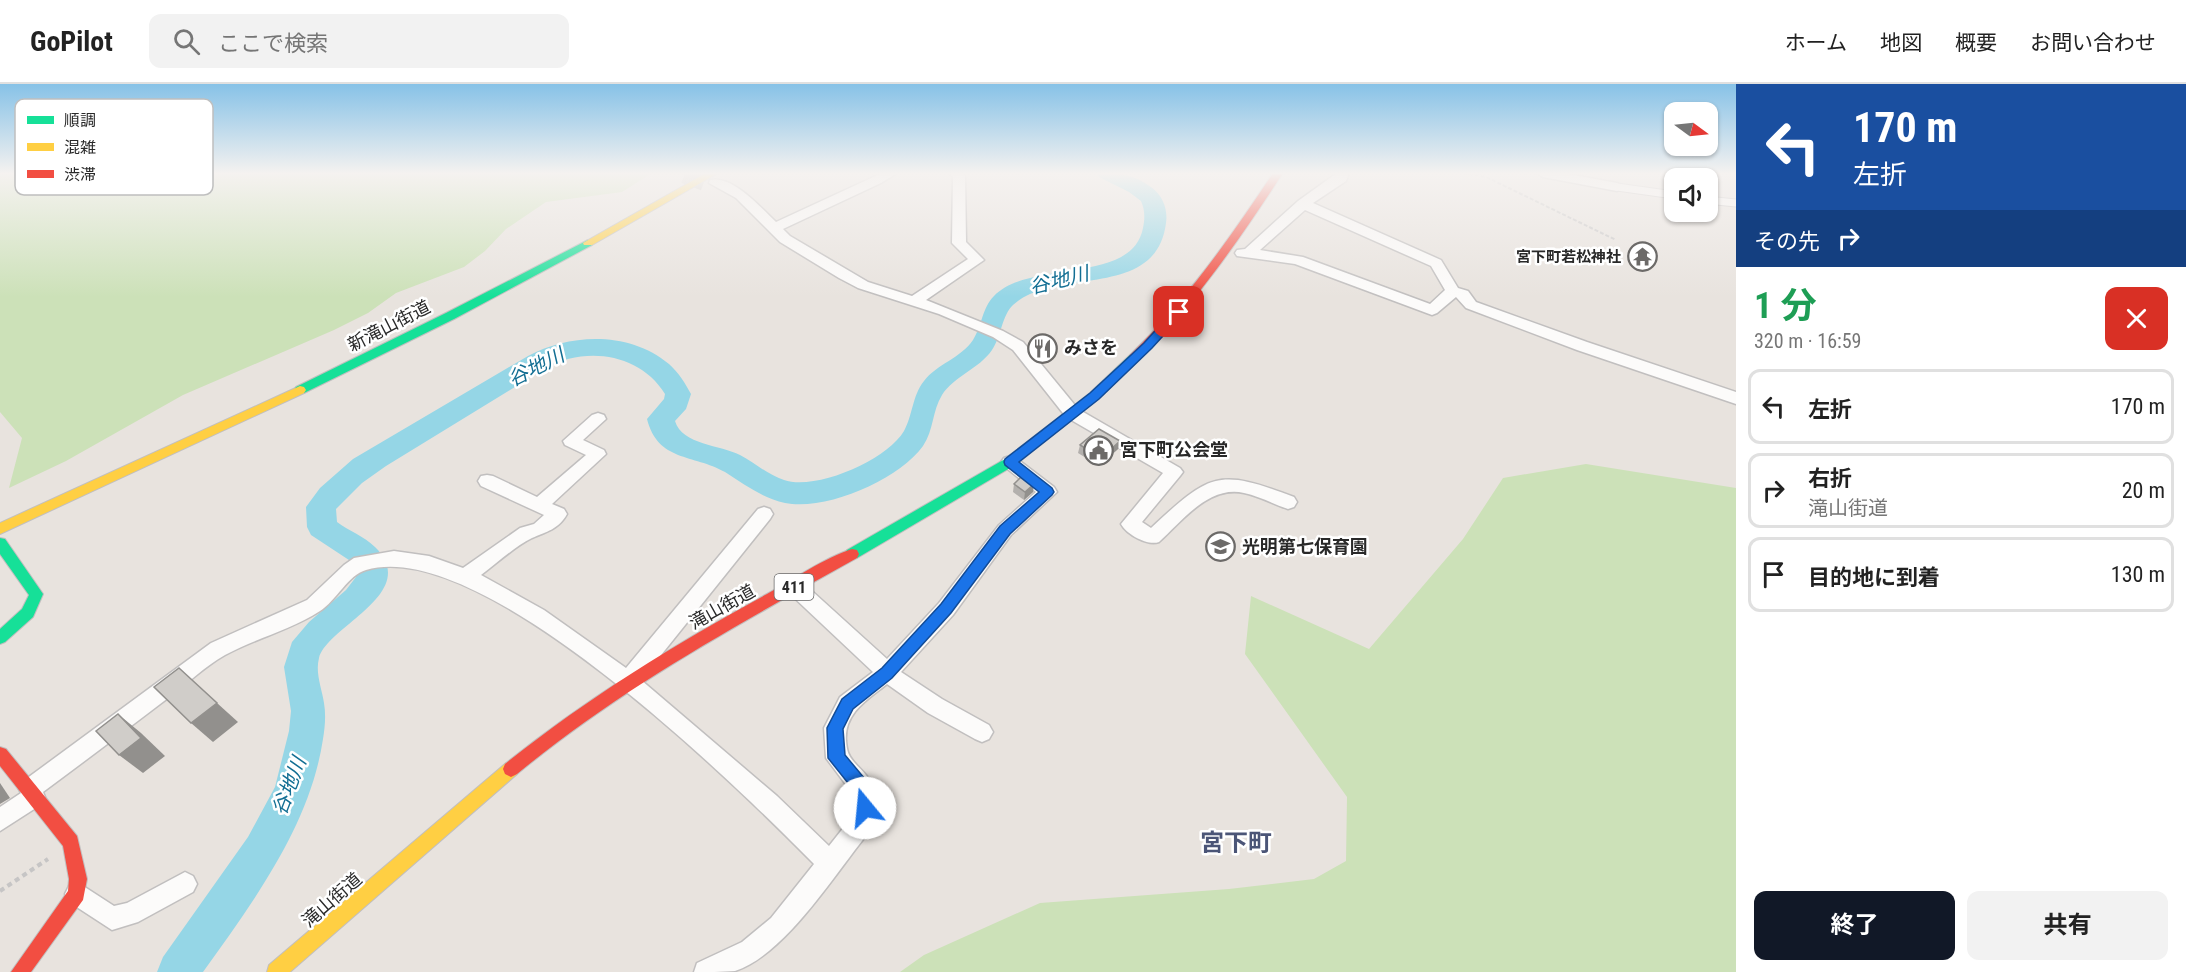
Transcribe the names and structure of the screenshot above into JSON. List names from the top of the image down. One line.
{"streets":{"main road":["新滝山街道","411","滝山街道"]},"districts":["宮下町"],"water":["谷地川"],"places":{"temple":["宮下町若松神社"],"restaurant":["みさを"],"public building":["宮下町公会堂"],"school or university":["光明第七保育園"]},"legend":["順調","混雑","渋滞"],"north":"right","page":{"header":"GoPilot","search":"ここで検索","nav":["ホーム","地図","概要","お問い合わせ"],"turn":["170 m","左折"],"then":"その先","heading":["1 分","320 m · 16:59"],"list":[{"name":"左折","value":"170 m"},{"name":"右折","note":"滝山街道","value":"20 m"},{"name":"目的地に到着","value":"130 m"}],"buttons":["終了","共有"]}}
